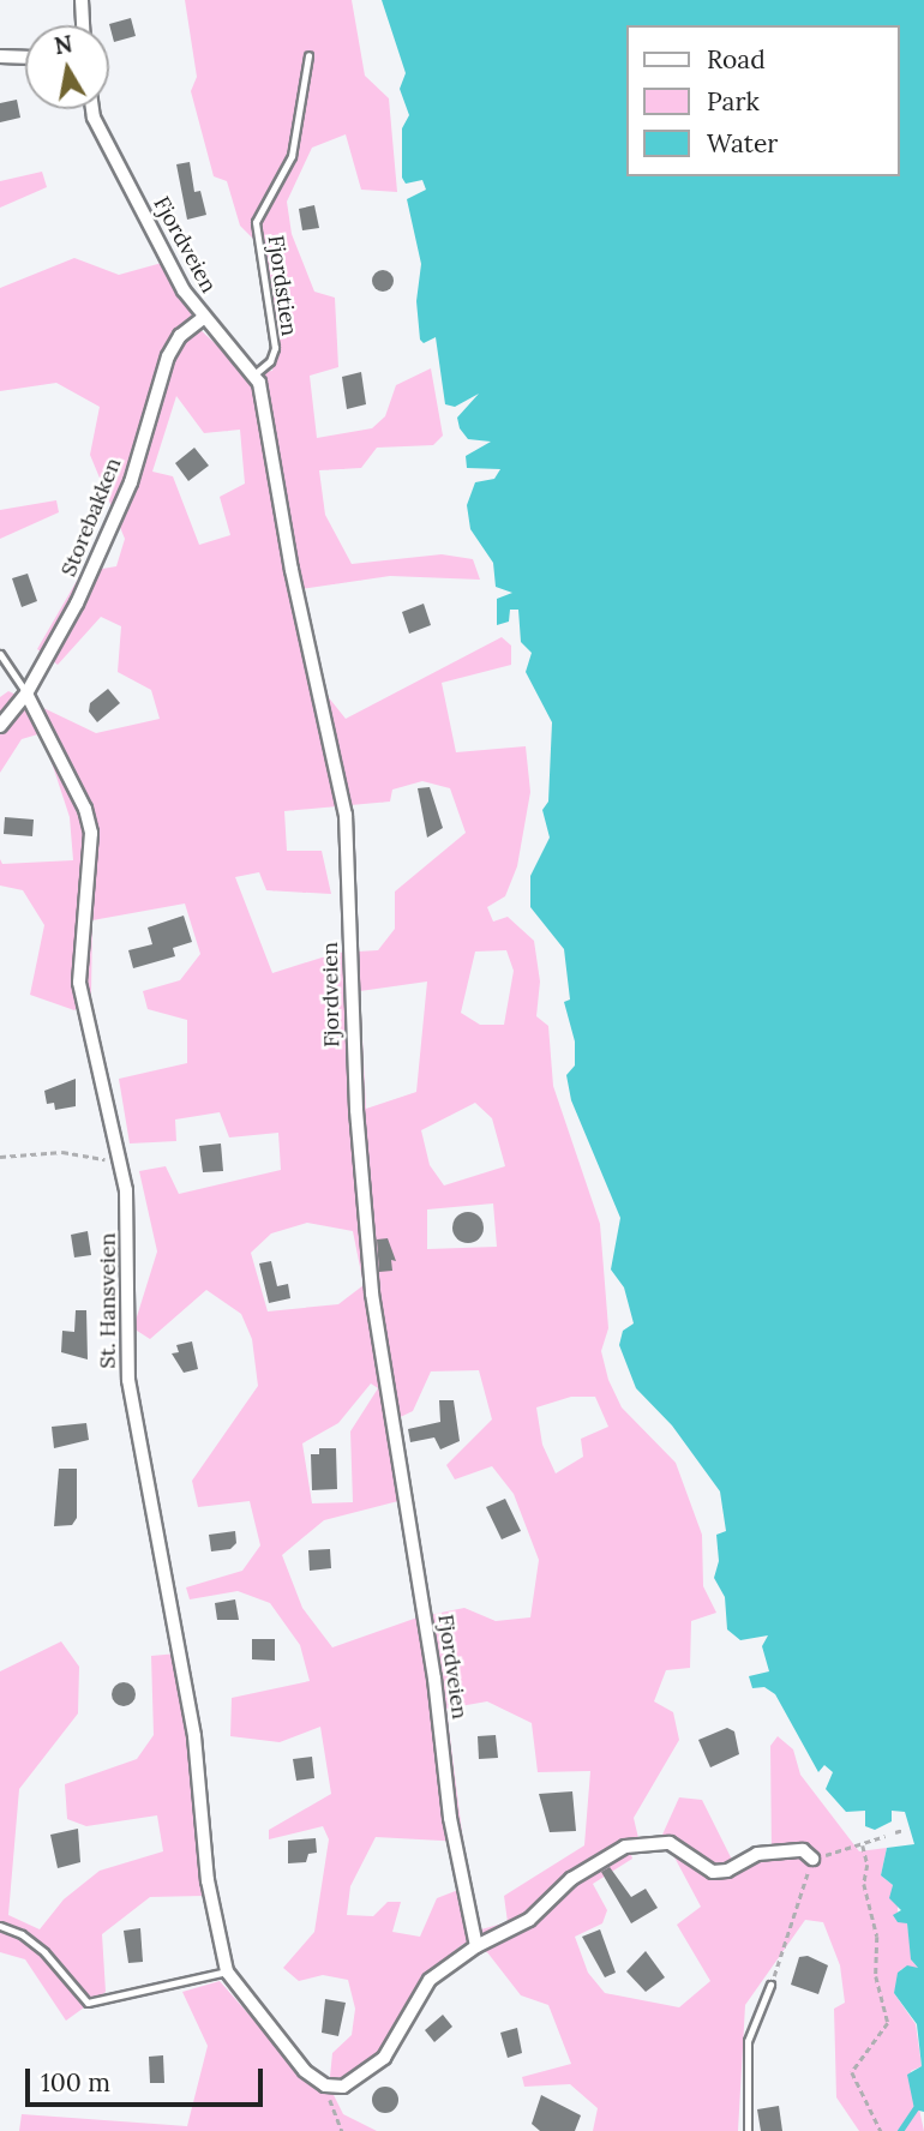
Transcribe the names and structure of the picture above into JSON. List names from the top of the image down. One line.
{"streets":{"street":["Fjordveien","Storebakken","St. Hansveien"],"lane":["Fjordstien"]},"crossings":[["Fjordveien","Fjordstien"],["Fjordveien","Storebakken"],["Storebakken","St. Hansveien"]],"legend":["Road","Park","Water"],"scale_bar":"100 m","north":"top"}
